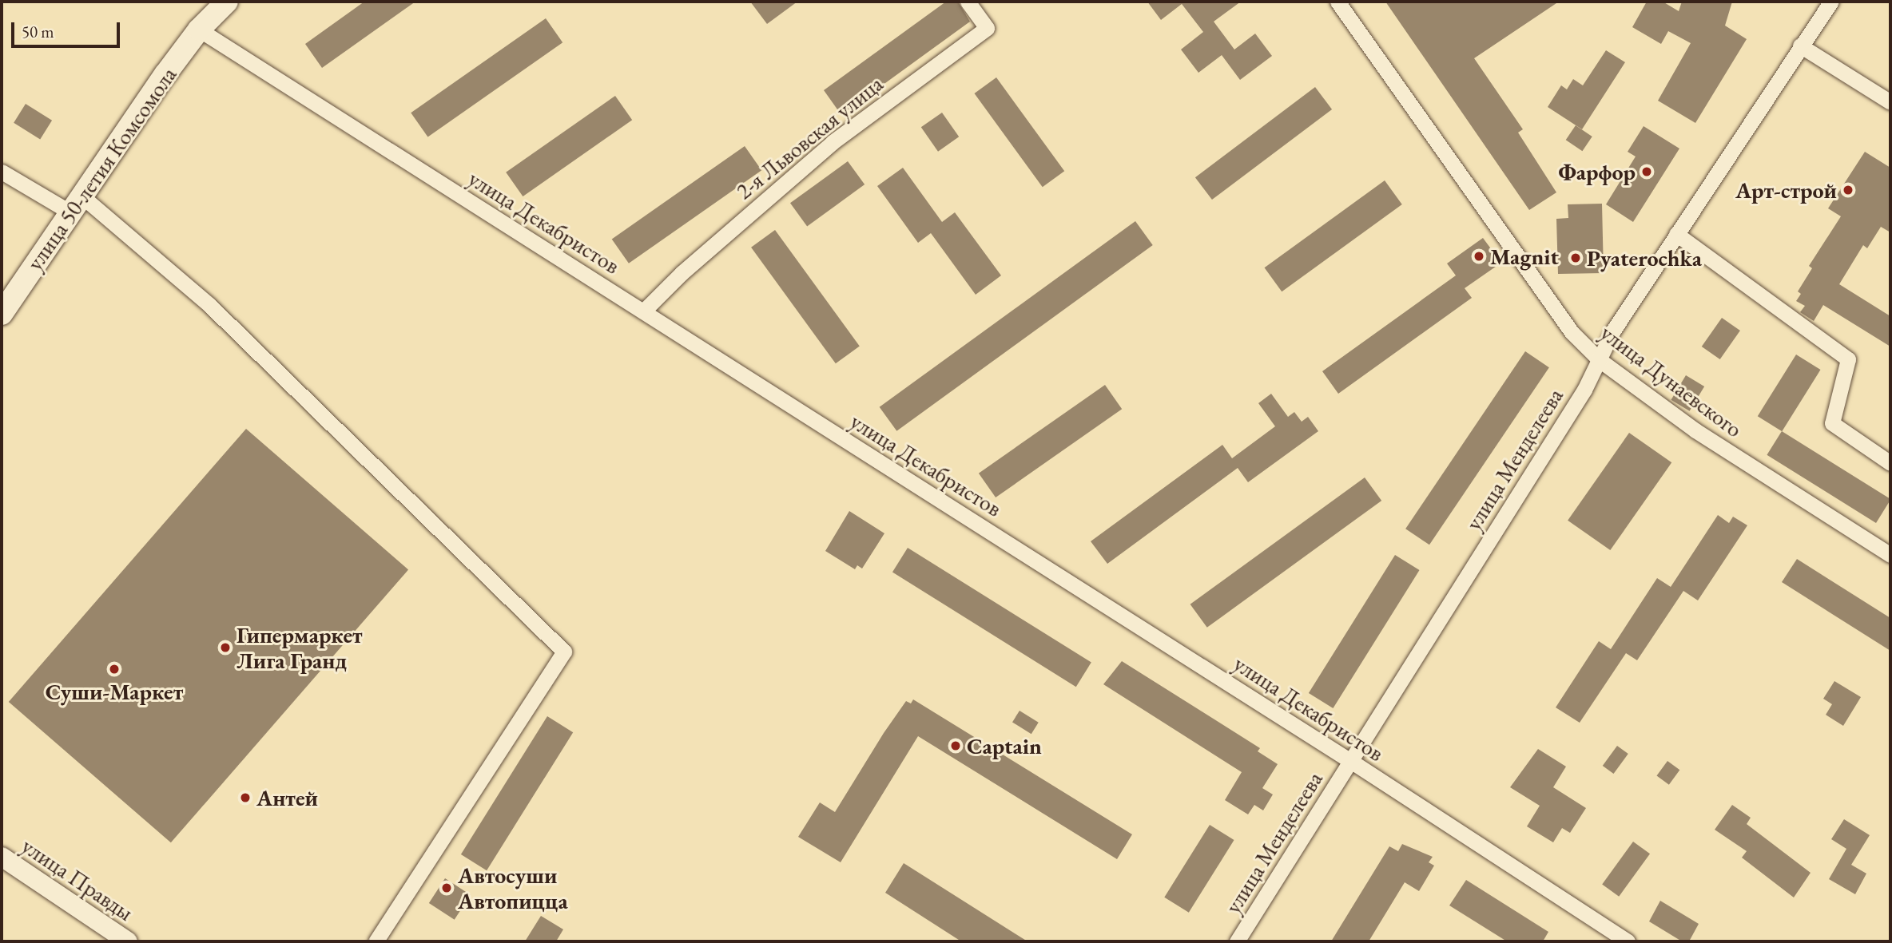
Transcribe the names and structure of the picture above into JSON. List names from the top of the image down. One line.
{"streets":{"main road":["улица 50-летия Комсомола"],"street":["2-я Львовская улица","улица Декабристов","улица Дунаевского","улица Менделеева","улица Правды"]},"crossings":[["2-я Львовская улица","улица Декабристов"],["улица 50-летия Комсомола","улица Декабристов"],["улица Декабристов","улица Менделеева"],["улица Дунаевского","улица Менделеева"]],"places":["Фарфор","Арт-строй","Magnit","Pyaterochka","Гипермаркет Лига Гранд","Суши-Маркет","Captain","Антей","Автосуши Автопицца"],"scale_bar":"50 m"}
